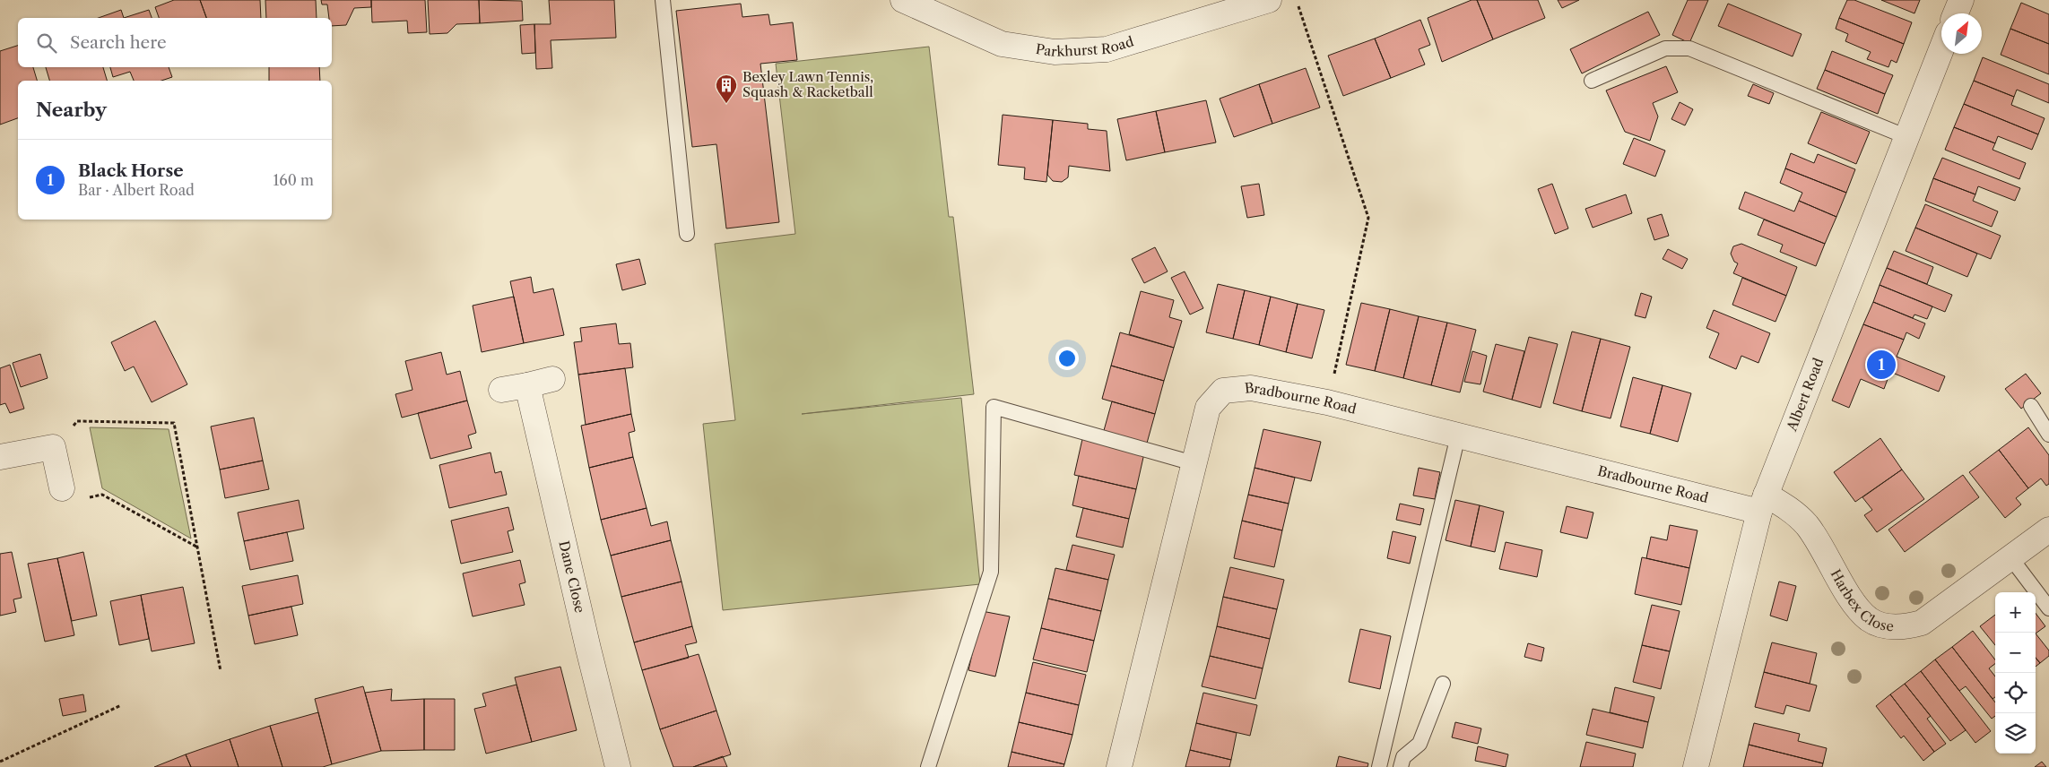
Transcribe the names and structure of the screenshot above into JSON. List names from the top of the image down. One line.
{"streets":{"street":["Parkhurst Road","Albert Road","Bradbourne Road","Dane Close","Harbex Close"]},"crossings":[["Albert Road","Bradbourne Road"],["Albert Road","Harbex Close"],["Bradbourne Road","Harbex Close"]],"places":{"building":["Bexley Lawn Tennis, Squash & Racketball"]},"north":"top right","page":{"search":"Search here","heading":"Nearby","list":[{"mark":"1","name":"Black Horse","note":"Bar · Albert Road","value":"160 m"}],"pins":"1","map_buttons":["+","−"]}}
